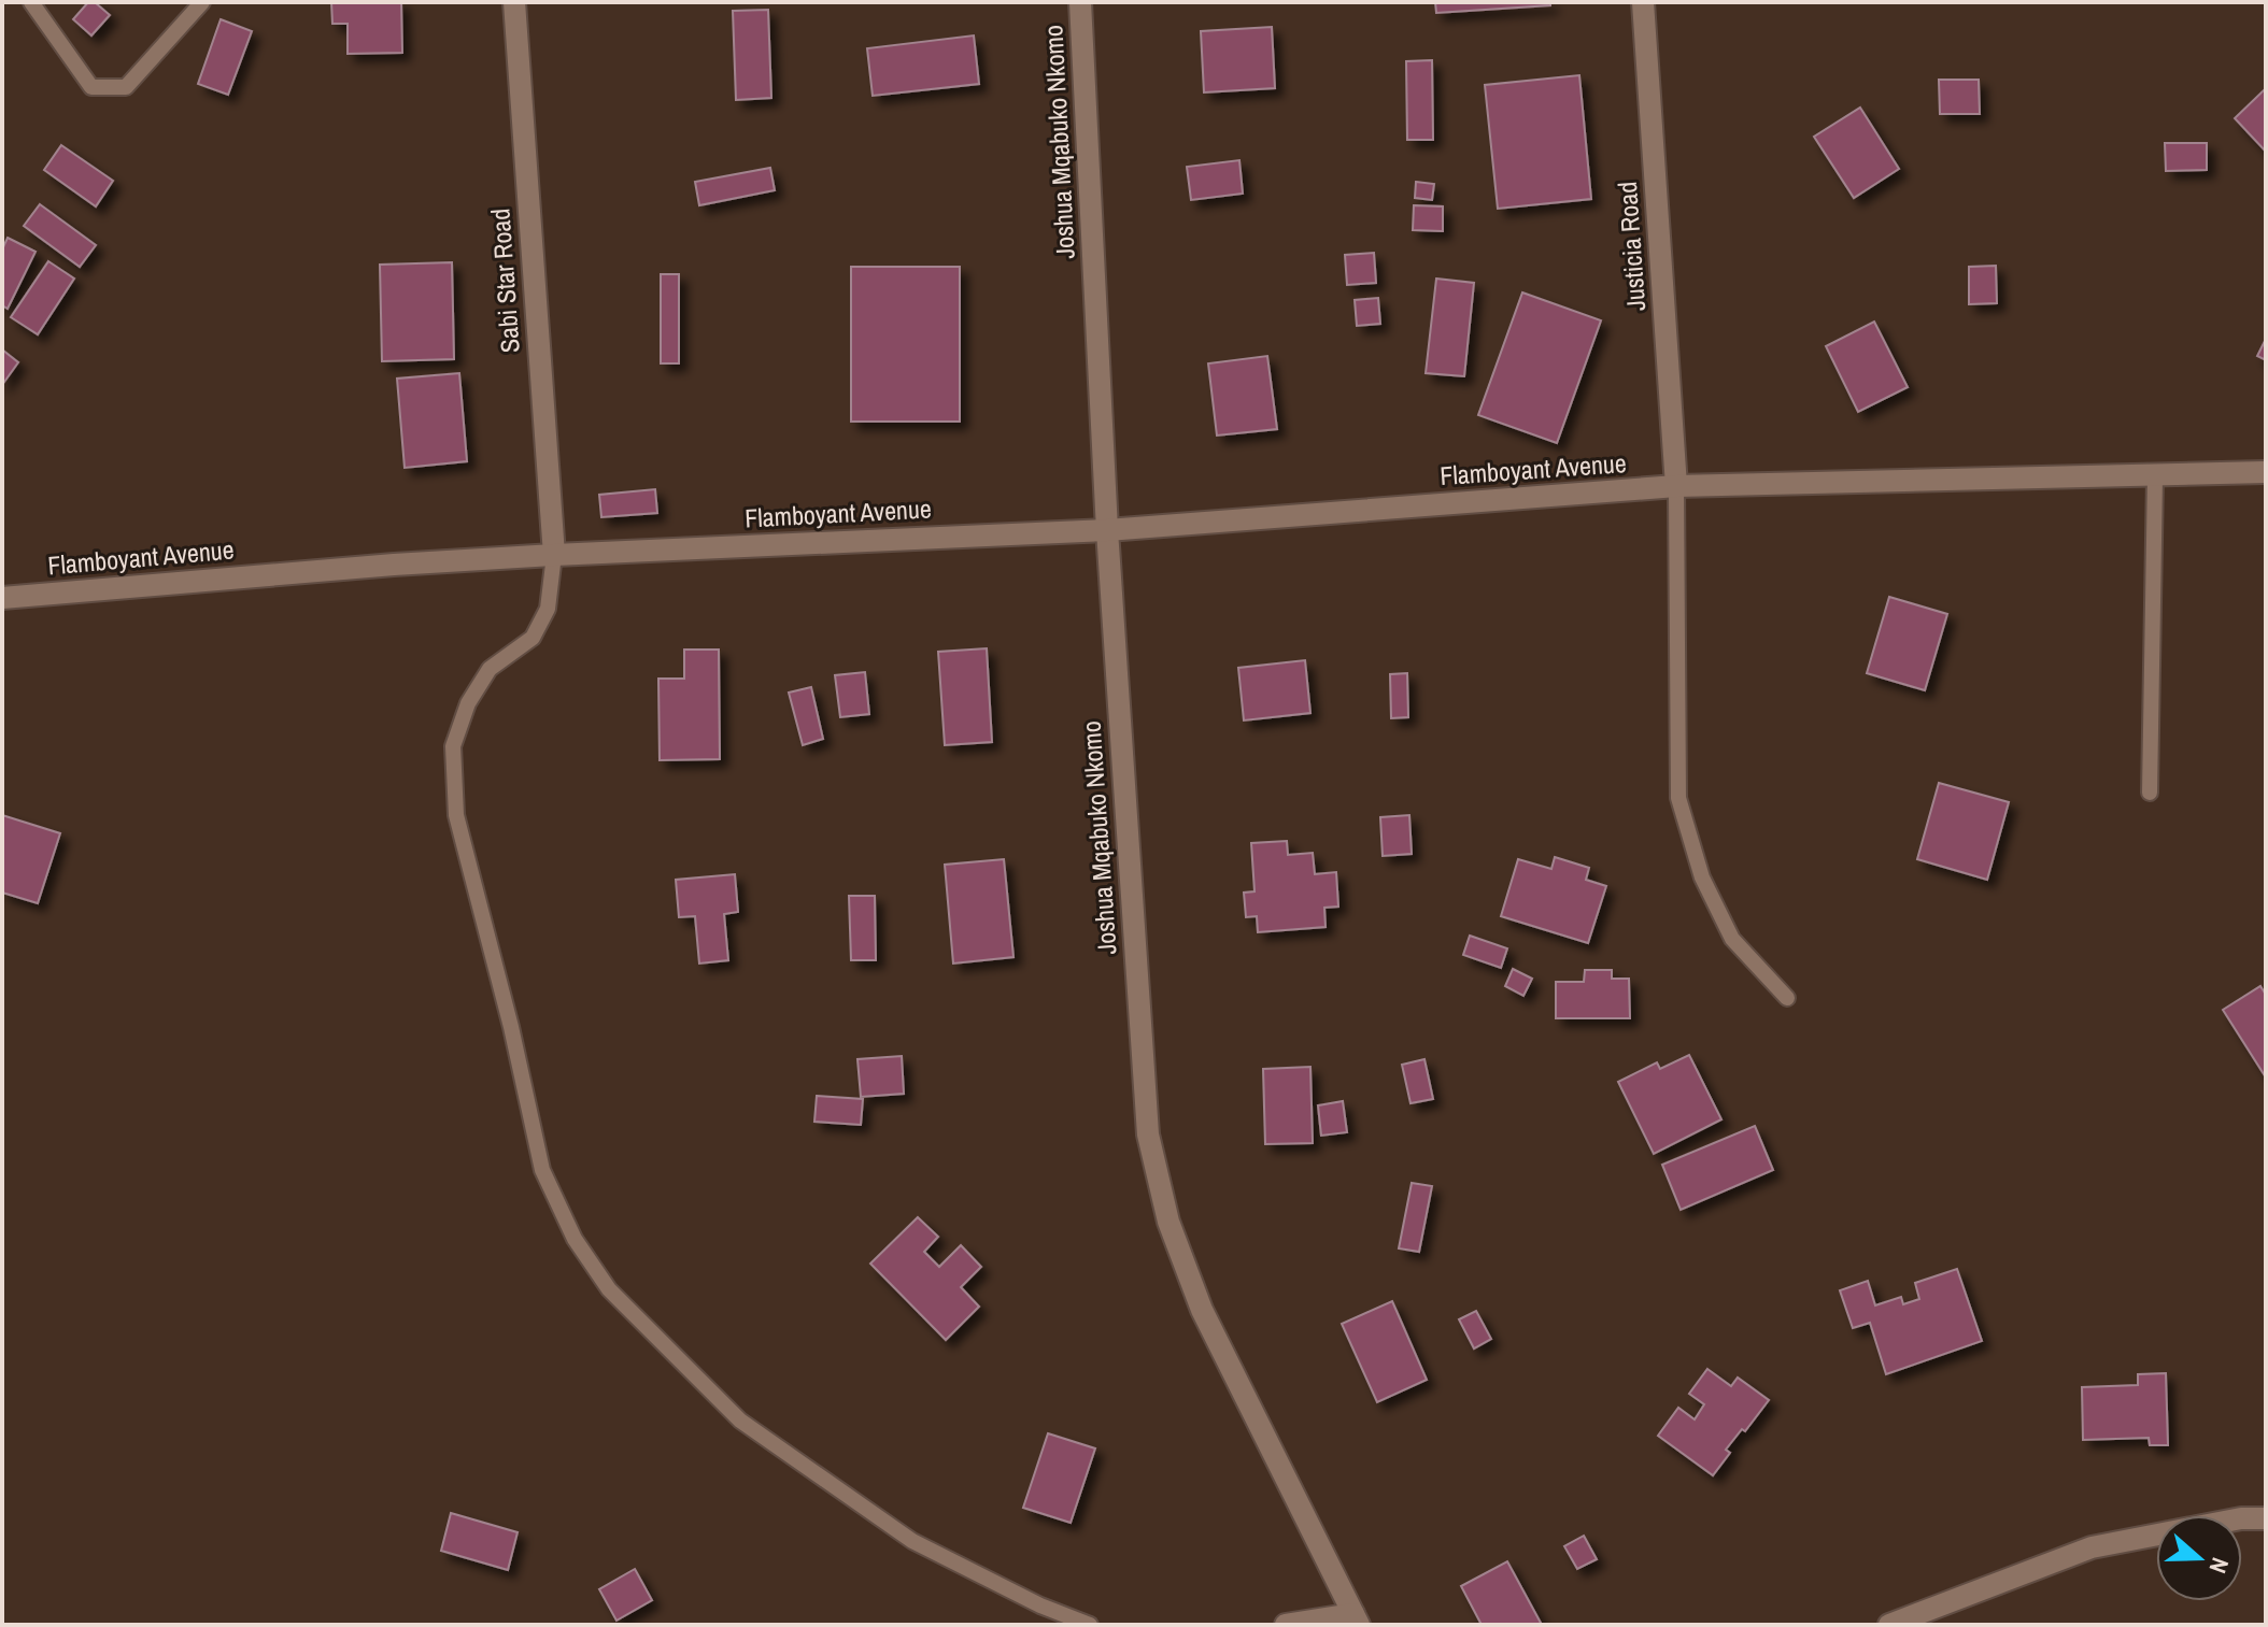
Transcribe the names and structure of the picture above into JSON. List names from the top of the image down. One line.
{"streets":{"street":["Joshua Mqabuko Nkomo","Justicia Road","Sabi Star Road","Flamboyant Avenue"]},"crossings":[["Joshua Mqabuko Nkomo","Flamboyant Avenue"],["Justicia Road","Flamboyant Avenue"],["Sabi Star Road","Flamboyant Avenue"]],"north":"right"}
